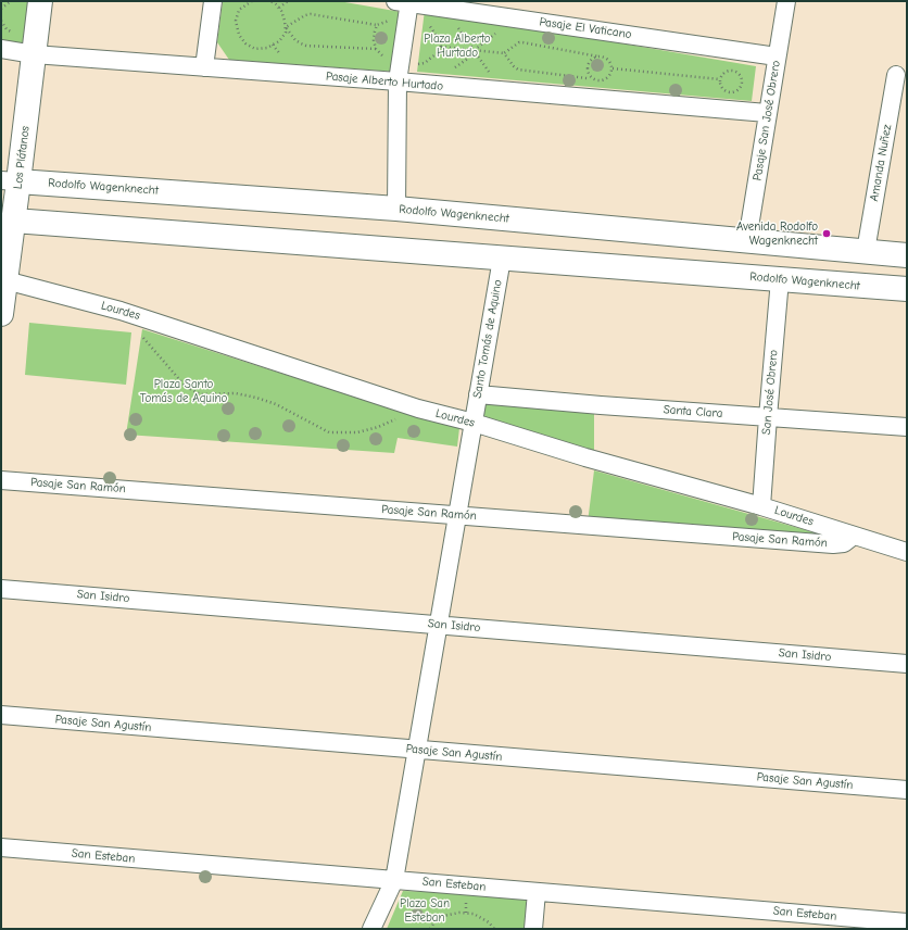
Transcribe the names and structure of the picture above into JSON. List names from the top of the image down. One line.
{"streets":{"street":["Pasaje El Vaticano","Pasaje Alberto Hurtado","Pasaje San José Obrero","Los Plátanos","Amanda Nuñez","Rodolfo Wagenknecht","Lourdes","Santo Tomás de Aquino","San José Obrero","Santa Clara","Pasaje San Ramón","San Isidro","Pasaje San Agustín","San Esteban"]},"crossings":[["Pasaje El Vaticano","Pasaje San José Obrero"],["Pasaje Alberto Hurtado","Pasaje San José Obrero"],["Pasaje Alberto Hurtado","Los Plátanos"],["Pasaje San José Obrero","Rodolfo Wagenknecht"],["Los Plátanos","Rodolfo Wagenknecht"],["Los Plátanos","Lourdes"],["Amanda Nuñez","Rodolfo Wagenknecht"],["Rodolfo Wagenknecht","Santo Tomás de Aquino"],["Rodolfo Wagenknecht","San José Obrero"],["Lourdes","Santo Tomás de Aquino"],["Lourdes","San José Obrero"],["Lourdes","Pasaje San Ramón"],["Santo Tomás de Aquino","Santa Clara"],["Santo Tomás de Aquino","Pasaje San Ramón"],["Santo Tomás de Aquino","San Isidro"],["Santo Tomás de Aquino","Pasaje San Agustín"],["Santo Tomás de Aquino","San Esteban"],["San José Obrero","Santa Clara"]],"parks":["Plaza Alberto Hurtado","Plaza Santo Tomás de Aquino","Plaza San Esteban"],"places":["Avenida Rodolfo Wagenknecht"]}
